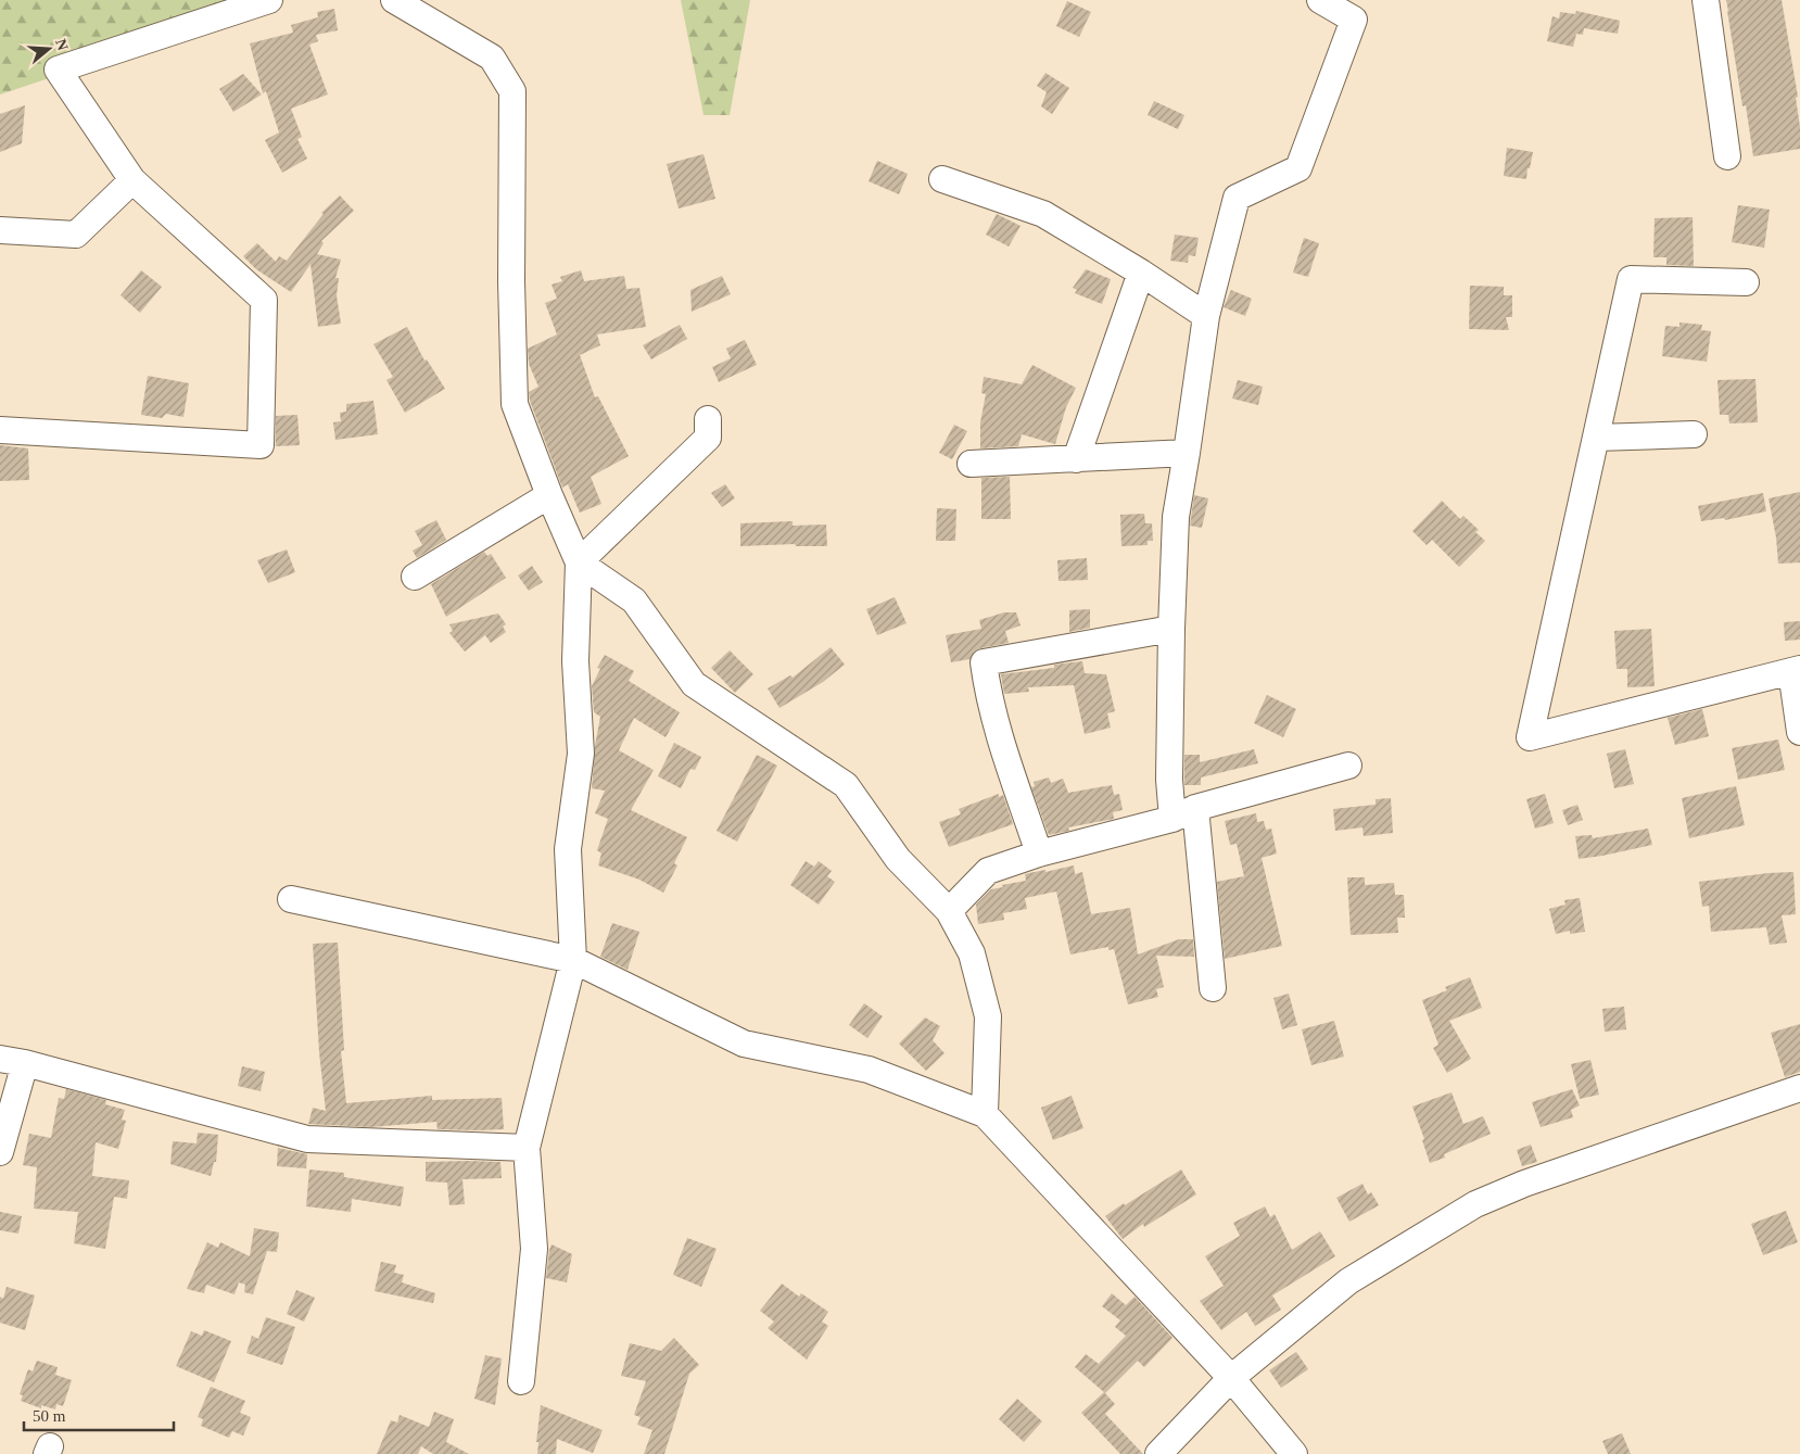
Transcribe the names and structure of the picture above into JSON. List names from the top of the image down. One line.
{"scale_bar":"50 m","north":"right"}
